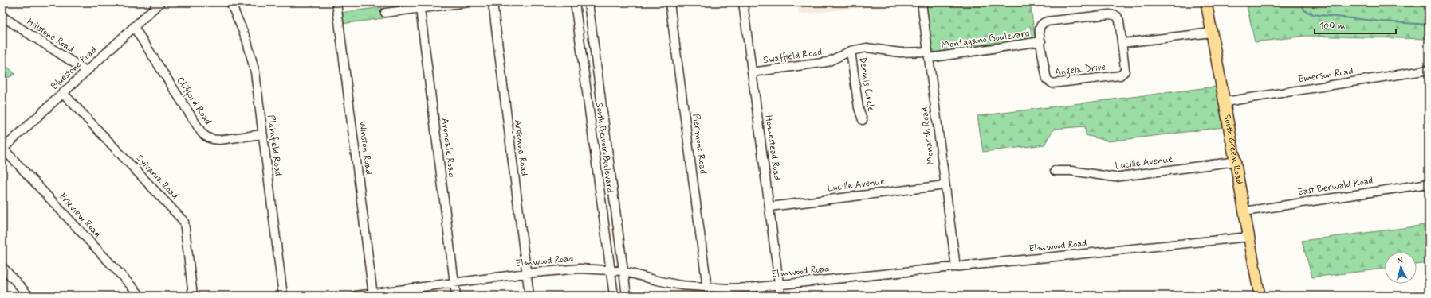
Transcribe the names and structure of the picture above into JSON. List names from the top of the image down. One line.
{"streets":{"main road":["South Green Road"],"street":["Hillstone Road","Montagano Boulevard","Swaffield Road","Bluestone Road","Angela Drive","Emerson Road","Dennis Circle","Clifford Road","Monarch Road","Piermont Road","Plainfield Road","Winston Road","Avondale Road","Argonne Road","South Belvoir Boulevard","Homestead Road","Lucille Avenue","Sylvania Road","East Berwald Road","Erieview Road","Elmwood Road"]},"crossings":[["Hillstone Road","Bluestone Road"],["Montagano Boulevard","Swaffield Road"],["Montagano Boulevard","Angela Drive"],["Montagano Boulevard","Monarch Road"],["Swaffield Road","Dennis Circle"],["Swaffield Road","Monarch Road"],["Swaffield Road","Homestead Road"],["Bluestone Road","Clifford Road"],["Bluestone Road","Sylvania Road"],["Bluestone Road","Erieview Road"],["Emerson Road","South Green Road"],["Clifford Road","Plainfield Road"],["Monarch Road","Lucille Avenue"],["Monarch Road","Elmwood Road"],["Piermont Road","Elmwood Road"],["Winston Road","Elmwood Road"],["Avondale Road","Elmwood Road"],["Argonne Road","Elmwood Road"],["South Belvoir Boulevard","Elmwood Road"],["Homestead Road","Lucille Avenue"],["Homestead Road","Elmwood Road"],["South Green Road","Lucille Avenue"],["South Green Road","East Berwald Road"],["South Green Road","Elmwood Road"]],"scale_bar":"100 m","north":"top"}
